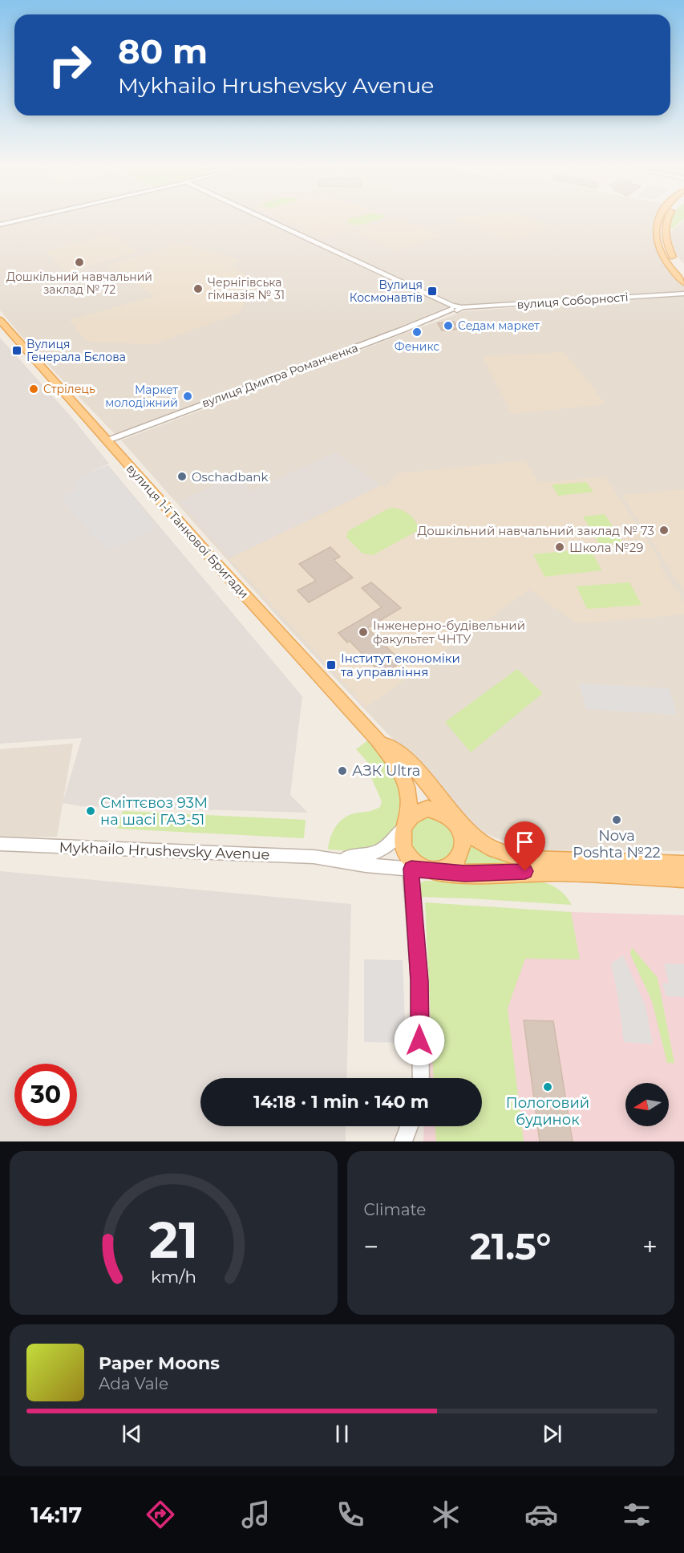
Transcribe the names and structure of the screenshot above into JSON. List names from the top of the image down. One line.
{"streets":{"main road":["вулиця 1-ї Танкової Бригади","Mykhailo Hrushevsky Avenue"],"street":["вулиця Соборності","вулиця Дмитра Романченка"]},"crossings":[["вулиця Соборності","вулиця Дмитра Романченка"],["вулиця Дмитра Романченка","вулиця 1-ї Танкової Бригади"],["вулиця 1-ї Танкової Бригади","Mykhailo Hrushevsky Avenue"]],"places":{"other":["Дошкільний навчальний заклад № 72","Чернігівська гімназія № 31","Седам маркет","Феникс","Стрілець","Маркет молодіжний","Oschadbank","Дошкільний навчальний заклад № 73","Школа №29","Інженерно-будівельний факультет ЧНТУ","АЗК Ultra","Сміттєвоз 93М на шасі ГАЗ-51","Nova Poshta №22","Пологовий будинок"],"transit":["Вулиця Космонавтів","Вулиця Генерала Бєлова","Інститут економіки та управління"]},"north":"left","page":{"turn":["80 m","Mykhailo Hrushevsky Avenue"],"limit":"30","trip":"14:18 · 1 min · 140 m","tile":"Climate","heat":["−","21.5°","+"],"song":["Paper Moons","Ada Vale"],"tabs":"14:17","gauge":["21","km/h"]}}
